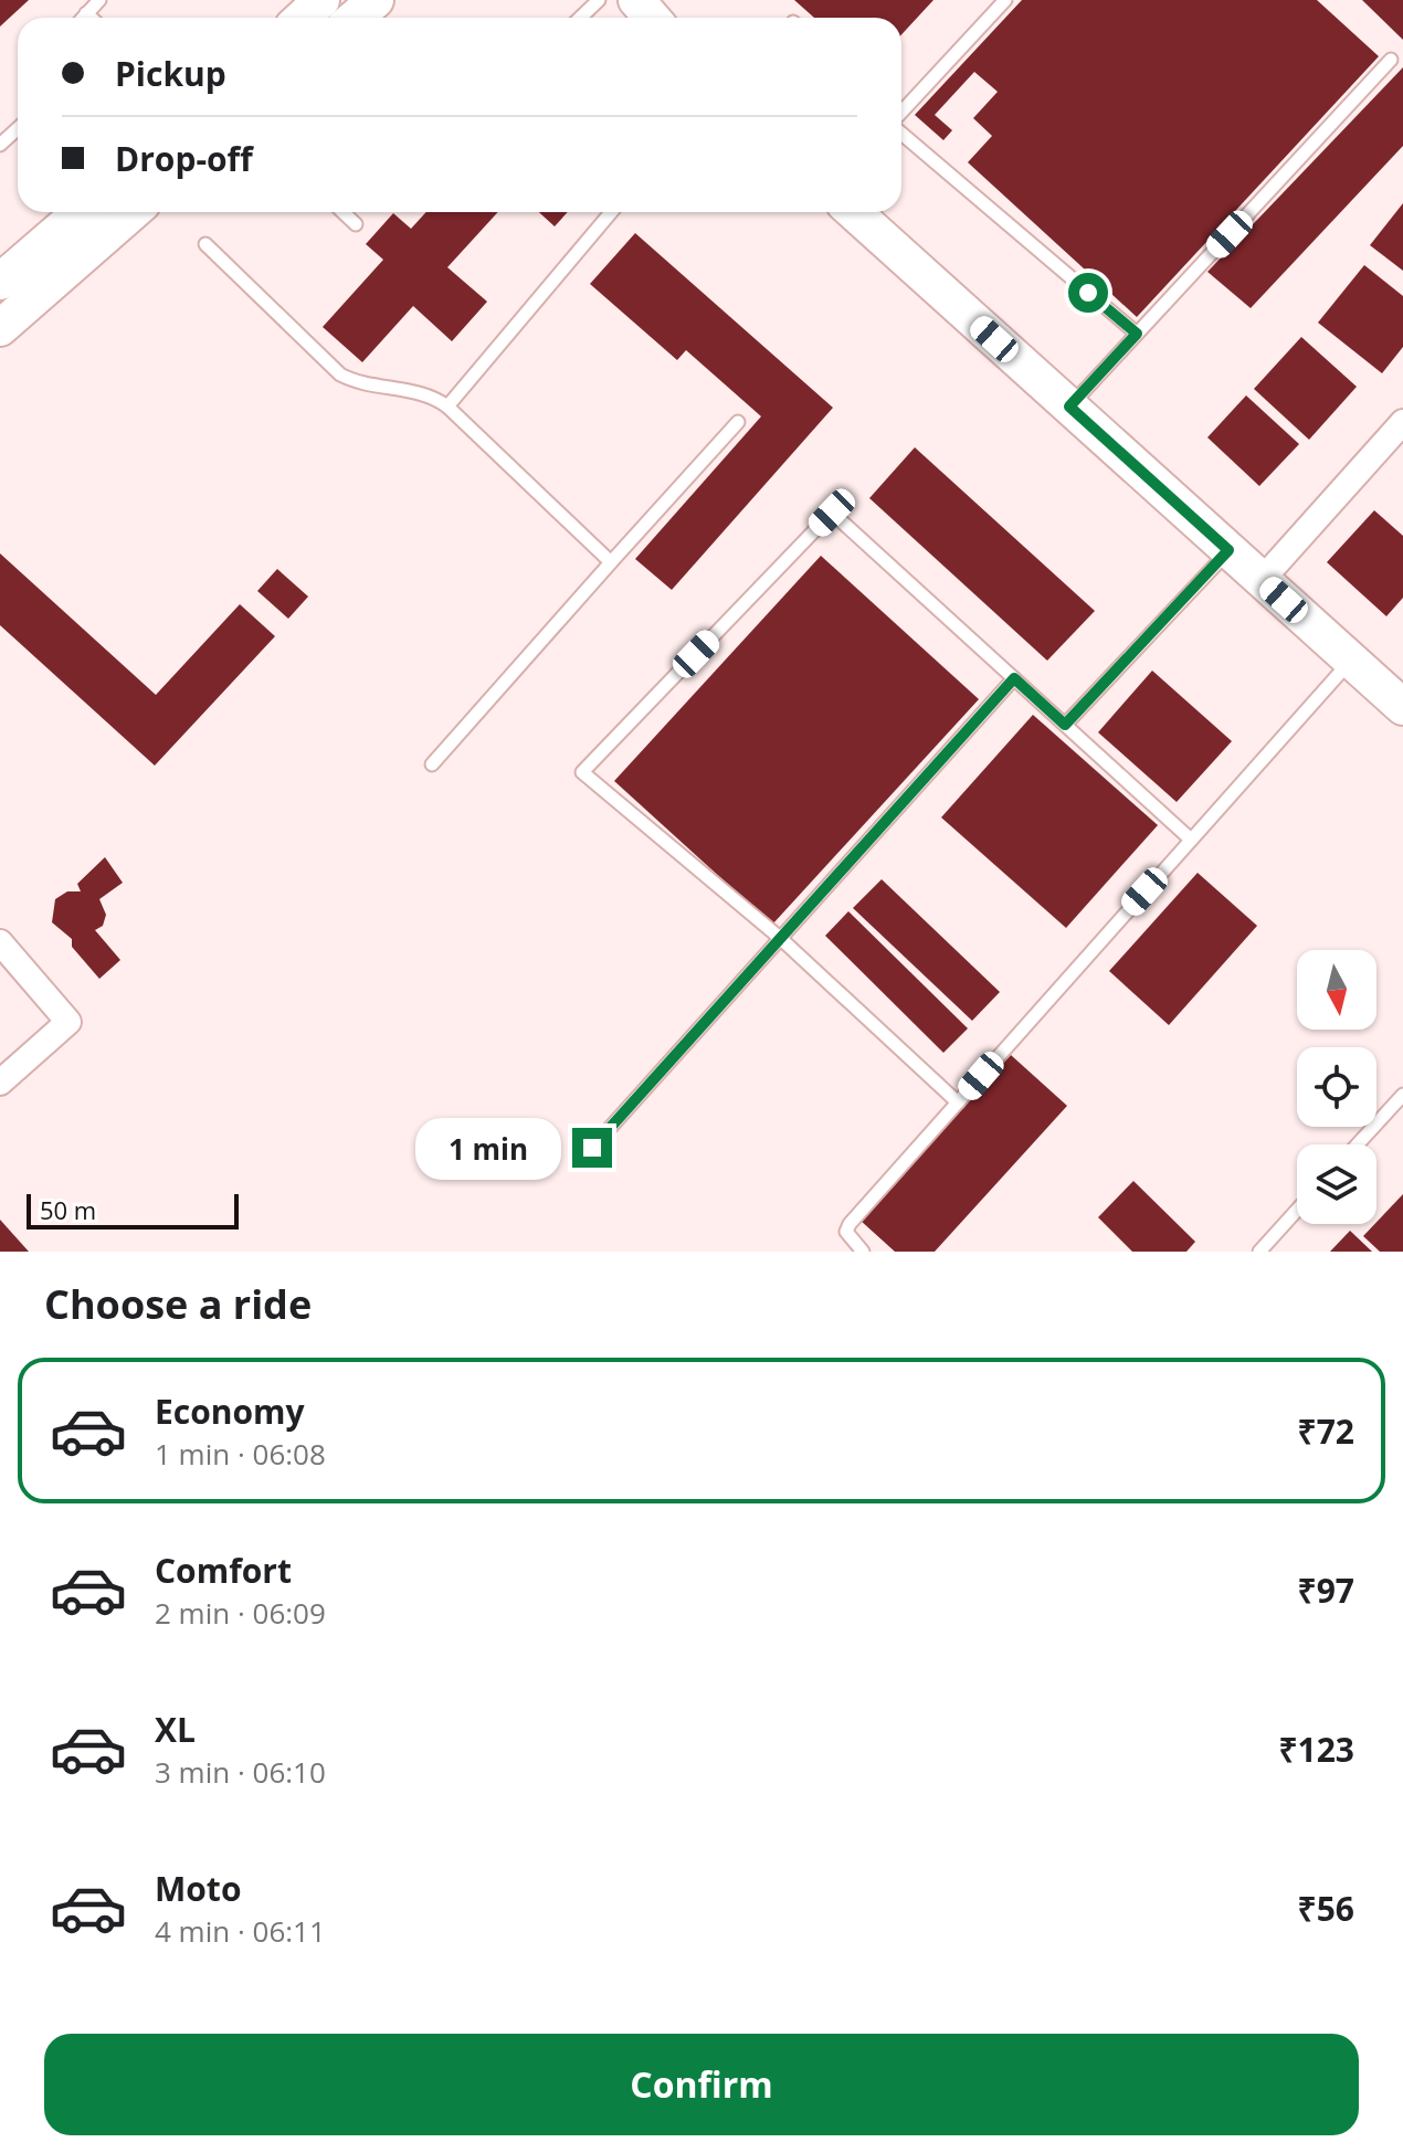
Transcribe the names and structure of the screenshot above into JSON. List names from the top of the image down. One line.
{"scale_bar":"50 m","north":"bottom","page":{"banner":["Pickup","Drop-off"],"bubble":"1 min","scale":"50 m","heading":"Choose a ride","list":[{"name":"Economy","note":"1 min · 06:08","value":"₹72"},{"name":"Comfort","note":"2 min · 06:09","value":"₹97"},{"name":"XL","note":"3 min · 06:10","value":"₹123"},{"name":"Moto","note":"4 min · 06:11","value":"₹56"}],"buttons":"Confirm"}}
